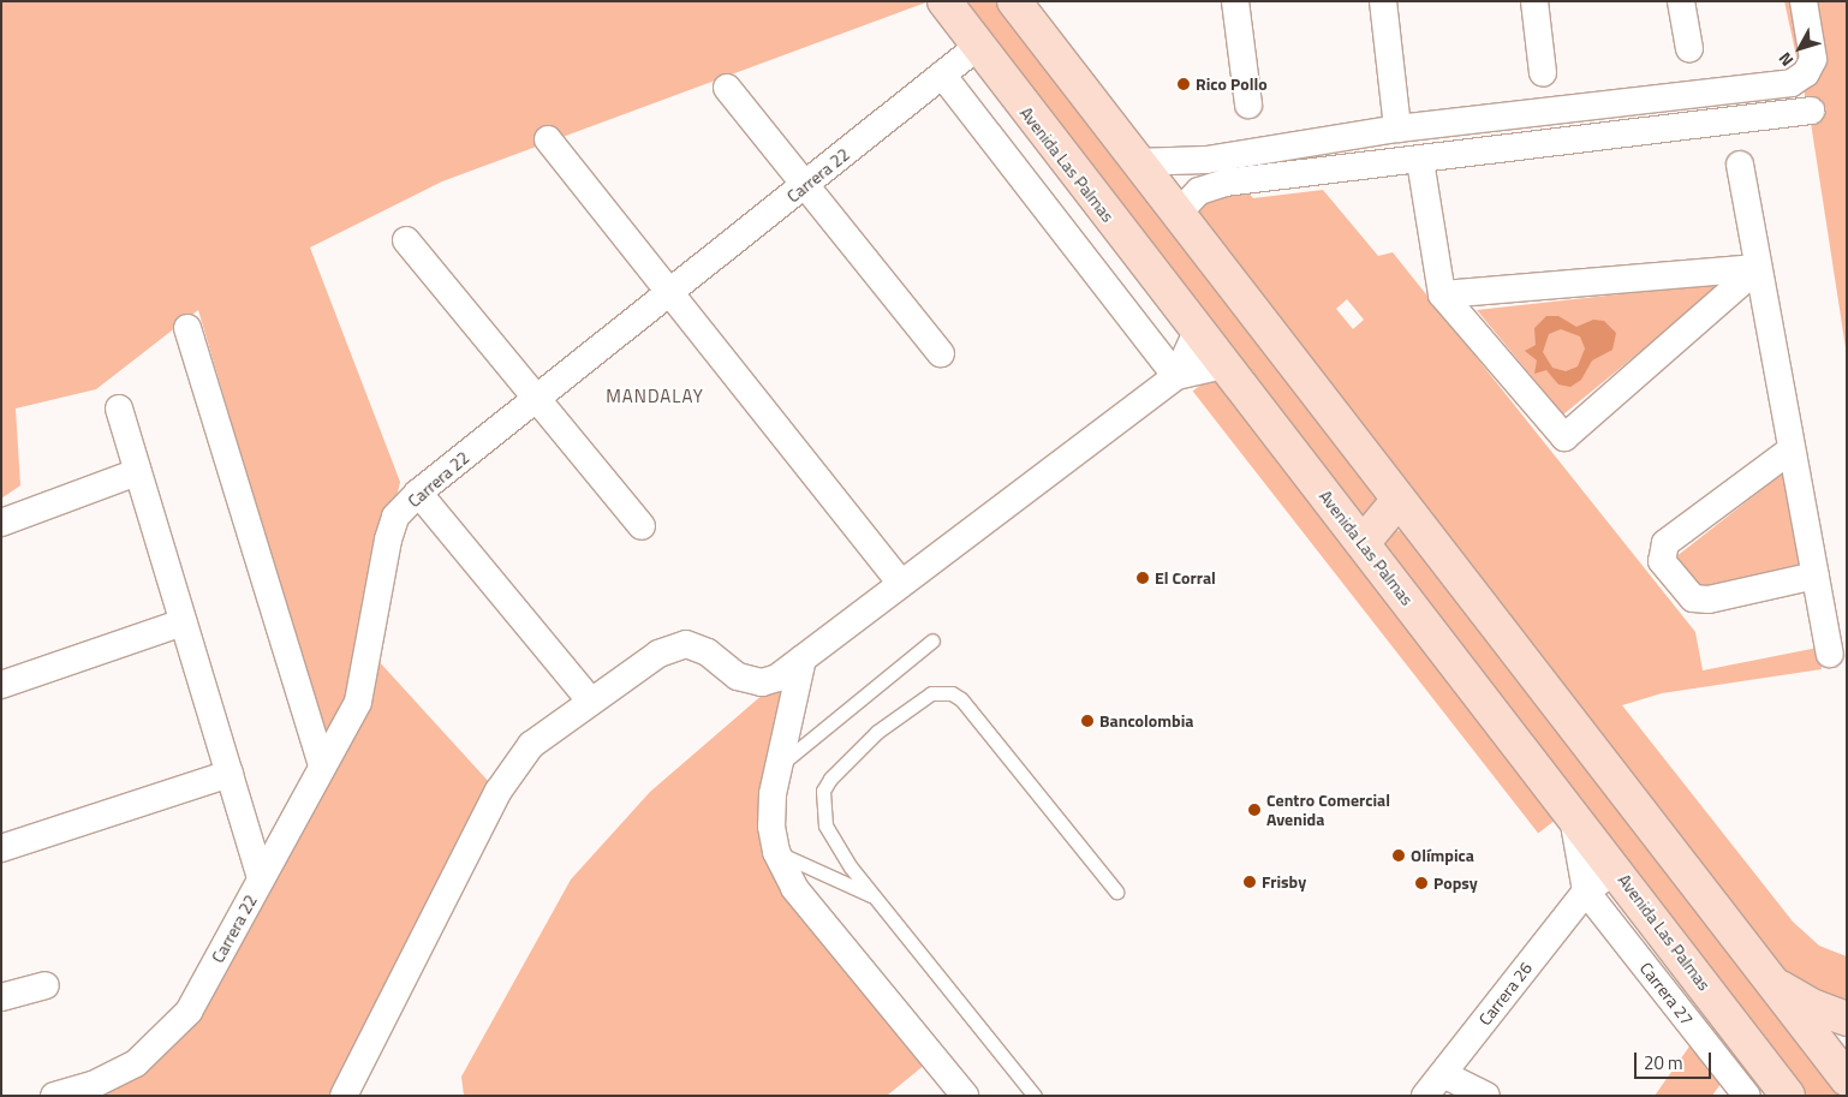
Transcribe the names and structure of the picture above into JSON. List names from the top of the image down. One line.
{"streets":{"main road":["Avenida Las Palmas"],"street":["Carrera 22","Carrera 26","Carrera 27"]},"crossings":[["Avenida Las Palmas","Carrera 22"],["Avenida Las Palmas","Carrera 26"],["Carrera 26","Carrera 27"]],"districts":["MANDALAY"],"places":["Rico Pollo","El Corral","Bancolombia","Centro Comercial Avenida","Olímpica","Frisby","Popsy"],"scale_bar":"20 m","north":"bottom left"}
